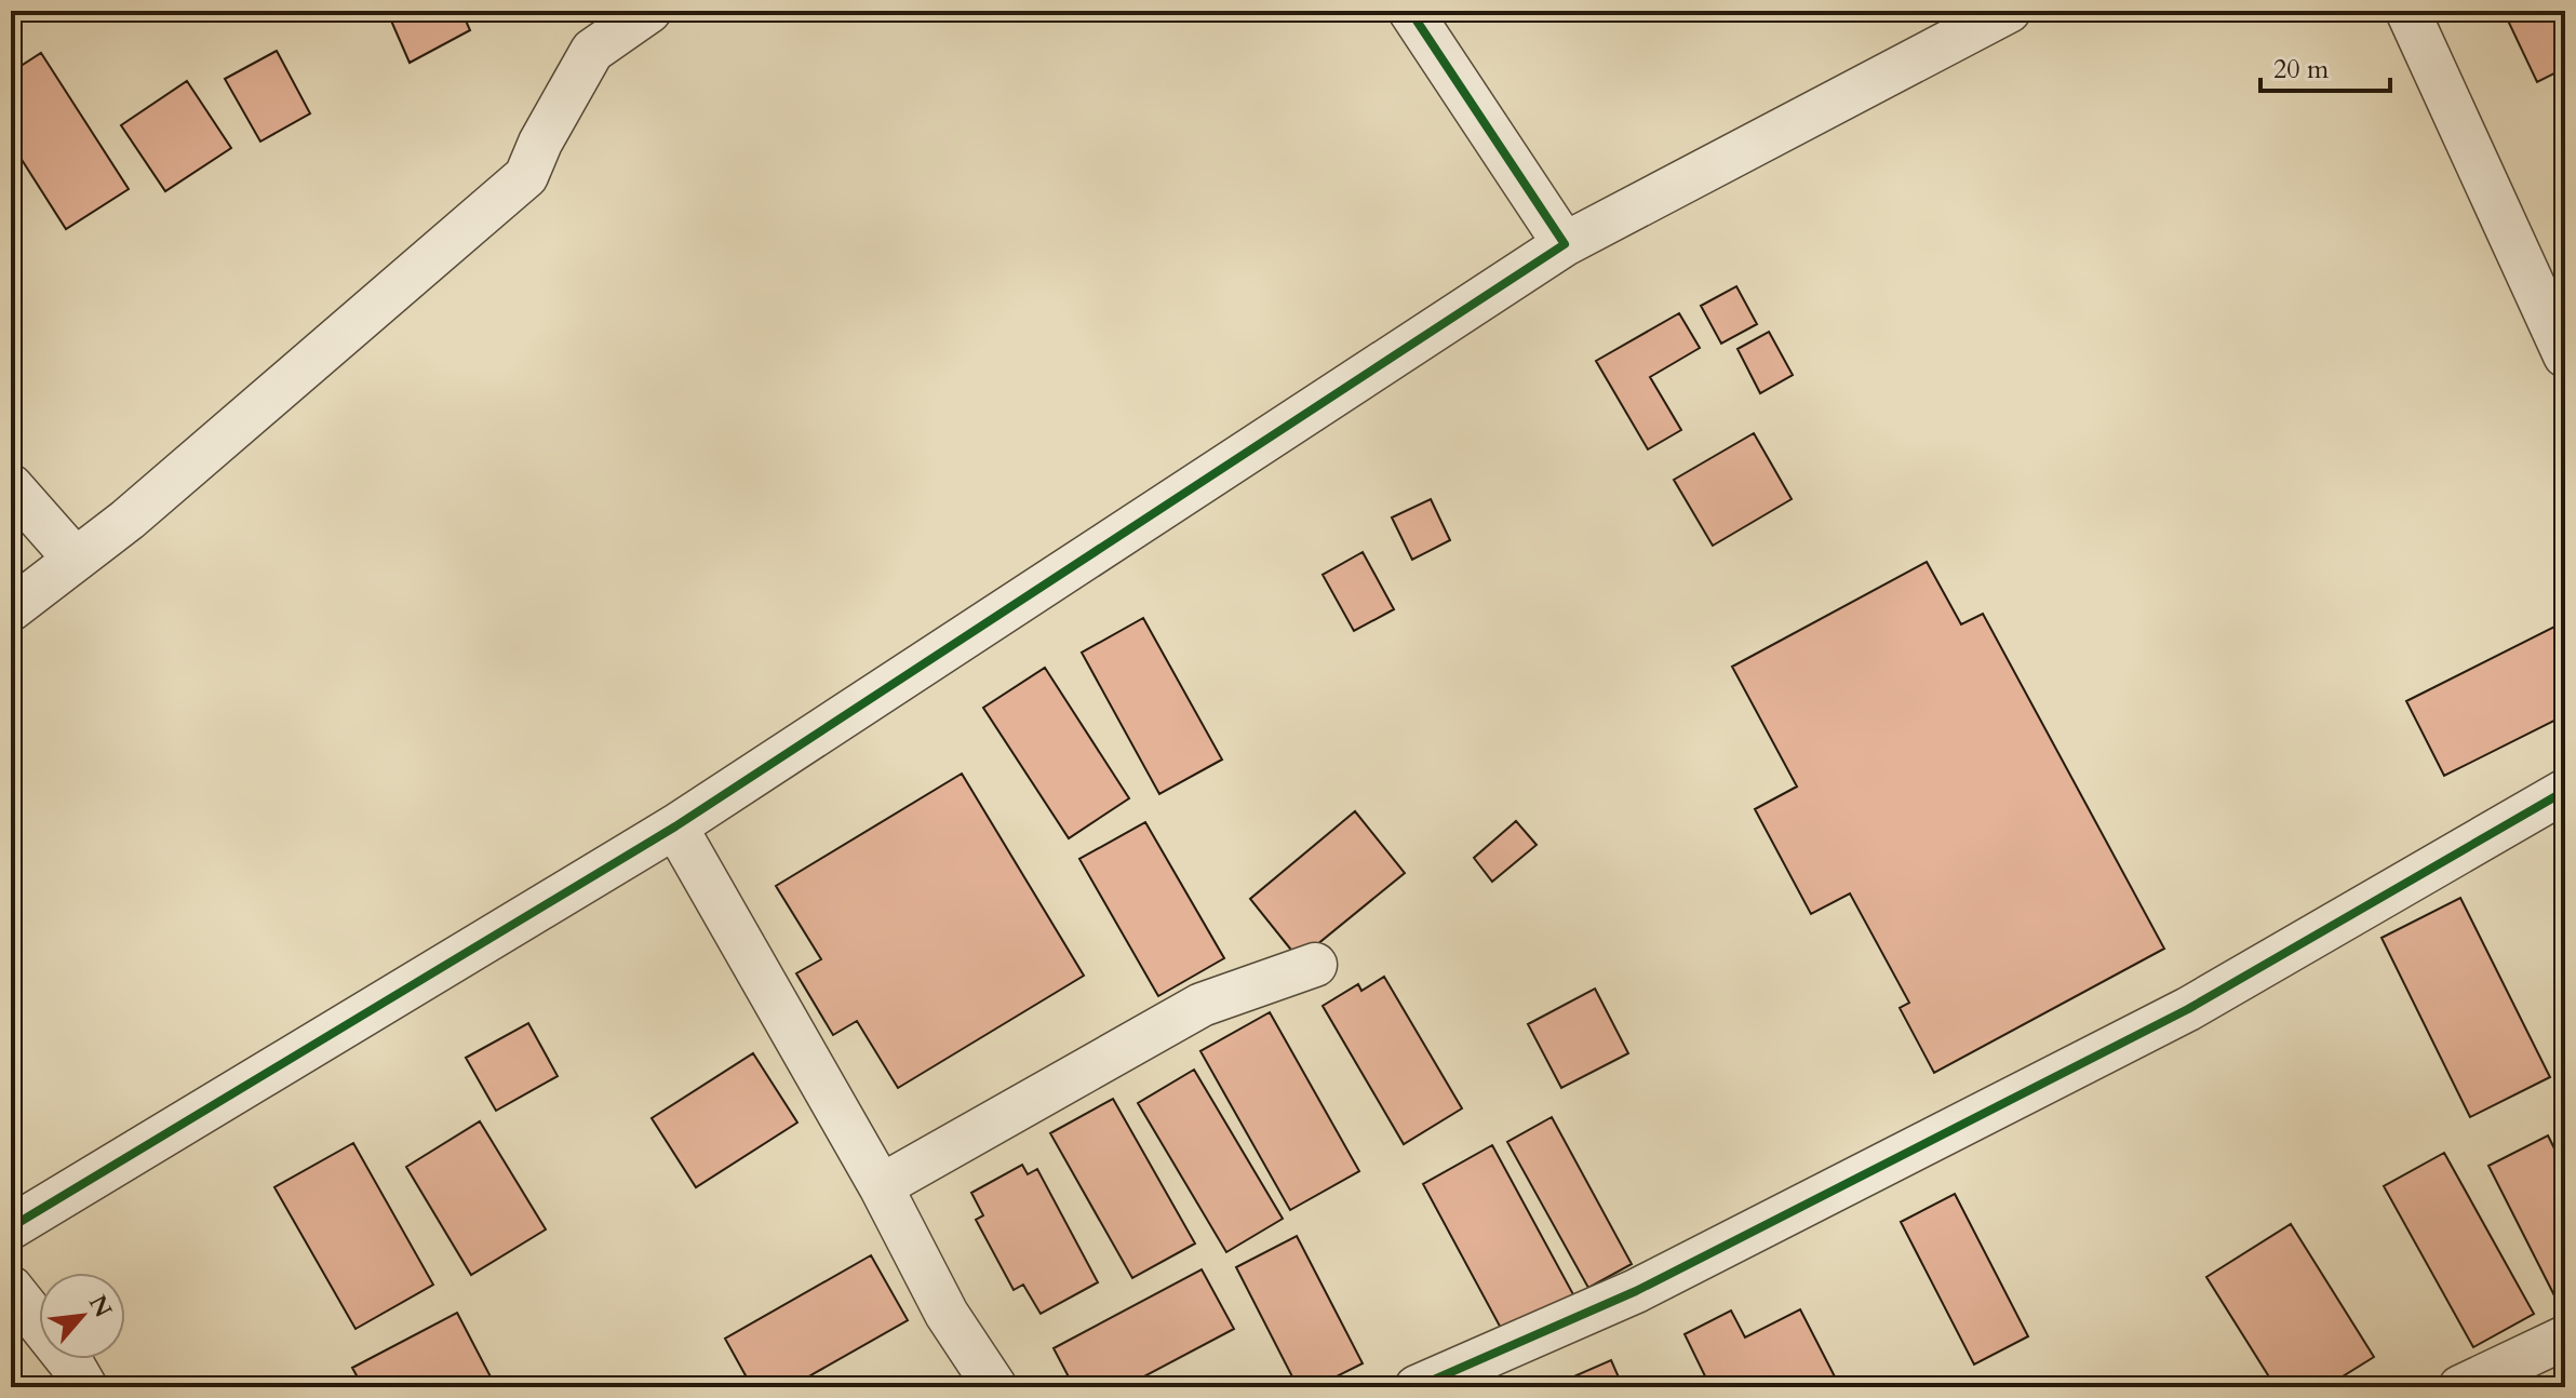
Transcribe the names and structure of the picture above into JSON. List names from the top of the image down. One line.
{"scale_bar":"20 m","north":"top right"}
